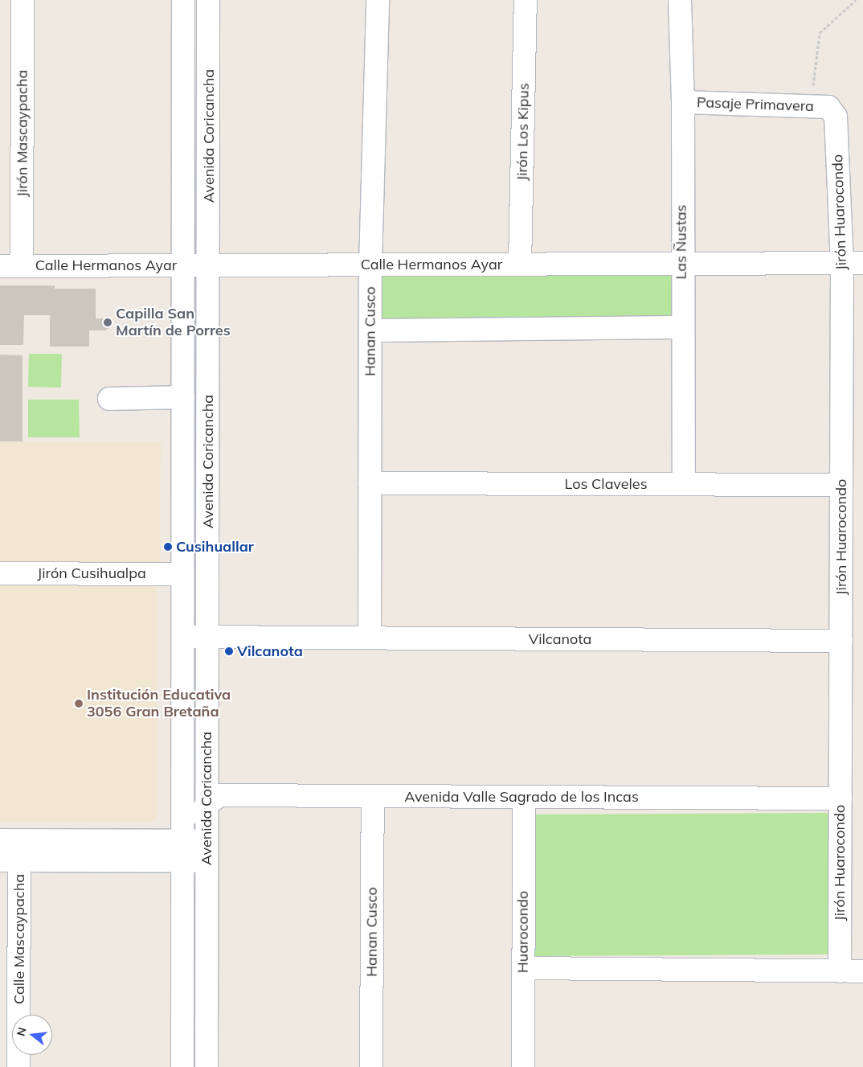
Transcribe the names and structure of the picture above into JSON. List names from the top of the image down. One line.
{"streets":{"street":["Pasaje Primavera","Jirón Los Kipus","Jirón Mascaypacha","Avenida Coricancha","Jirón Huarocondo","Las Ñustas","Calle Hermanos Ayar","Hanan Cusco","Los Claveles","Jirón Cusihualpa","Vilcanota","Avenida Valle Sagrado de los Incas","Huarocondo","Calle Mascaypacha"]},"crossings":[["Pasaje Primavera","Jirón Huarocondo"],["Pasaje Primavera","Las Ñustas"],["Jirón Los Kipus","Calle Hermanos Ayar"],["Jirón Mascaypacha","Calle Hermanos Ayar"],["Avenida Coricancha","Calle Hermanos Ayar"],["Avenida Coricancha","Jirón Cusihualpa"],["Avenida Coricancha","Vilcanota"],["Avenida Coricancha","Avenida Valle Sagrado de los Incas"],["Jirón Huarocondo","Calle Hermanos Ayar"],["Jirón Huarocondo","Los Claveles"],["Jirón Huarocondo","Vilcanota"],["Jirón Huarocondo","Avenida Valle Sagrado de los Incas"],["Las Ñustas","Calle Hermanos Ayar"],["Las Ñustas","Los Claveles"],["Calle Hermanos Ayar","Hanan Cusco"],["Hanan Cusco","Los Claveles"],["Hanan Cusco","Vilcanota"],["Hanan Cusco","Avenida Valle Sagrado de los Incas"],["Avenida Valle Sagrado de los Incas","Huarocondo"]],"places":["Capilla San Martín de Porres","Cusihuallar","Vilcanota","Institución Educativa 3056 Gran Bretaña"],"north":"left"}
